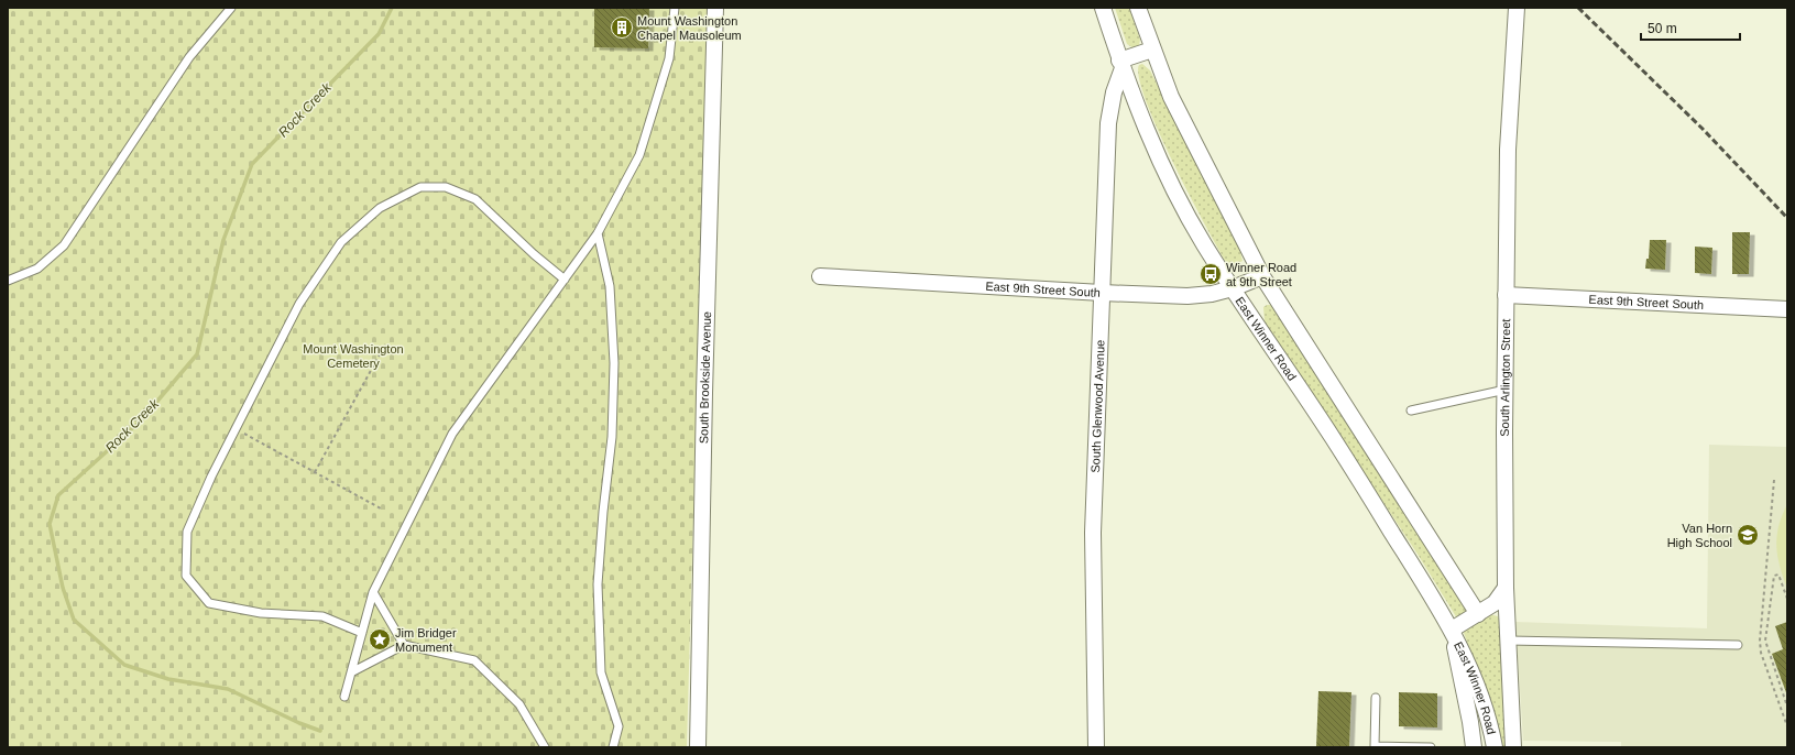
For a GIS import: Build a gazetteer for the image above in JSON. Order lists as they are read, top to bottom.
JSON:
{
  "streets": {
    "street": [
      "East 9th Street South",
      "East Winner Road",
      "South Brookside Avenue",
      "South Arlington Street",
      "South Glenwood Avenue"
    ]
  },
  "crossings": [
    ["East 9th Street South", "East Winner Road"],
    ["East 9th Street South", "South Arlington Street"],
    ["East 9th Street South", "South Glenwood Avenue"],
    ["East Winner Road", "South Glenwood Avenue"]
  ],
  "water": ["Rock Creek"],
  "parks": ["Mount Washington Cemetery"],
  "places": {
    "building": ["Mount Washington Chapel Mausoleum"],
    "bus stop": ["Winner Road at 9th Street"],
    "school or university": ["Van Horn High School"],
    "place": ["Jim Bridger Monument"]
  },
  "scale_bar": "50 m"
}
